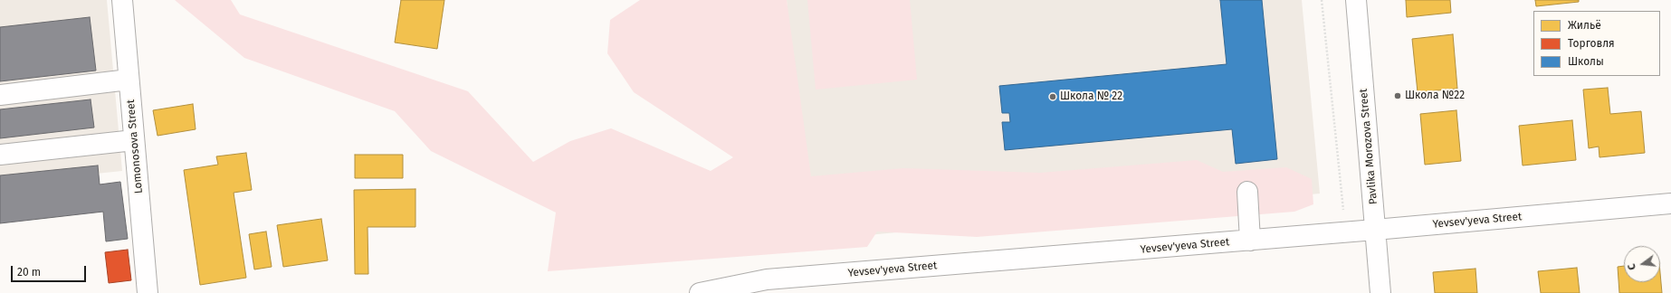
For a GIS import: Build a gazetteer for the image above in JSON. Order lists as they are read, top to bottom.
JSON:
{
  "streets": {
    "street": ["Lomonosova Street", "Pavlika Morozova Street", "Yevsev'yeva Street"]
  },
  "crossings": [
    ["Pavlika Morozova Street", "Yevsev'yeva Street"]
  ],
  "places": ["Школа №22", "Школа № 22"],
  "legend": ["Жильё", "Торговля", "Школы"],
  "scale_bar": "20 m",
  "north": "left"
}
